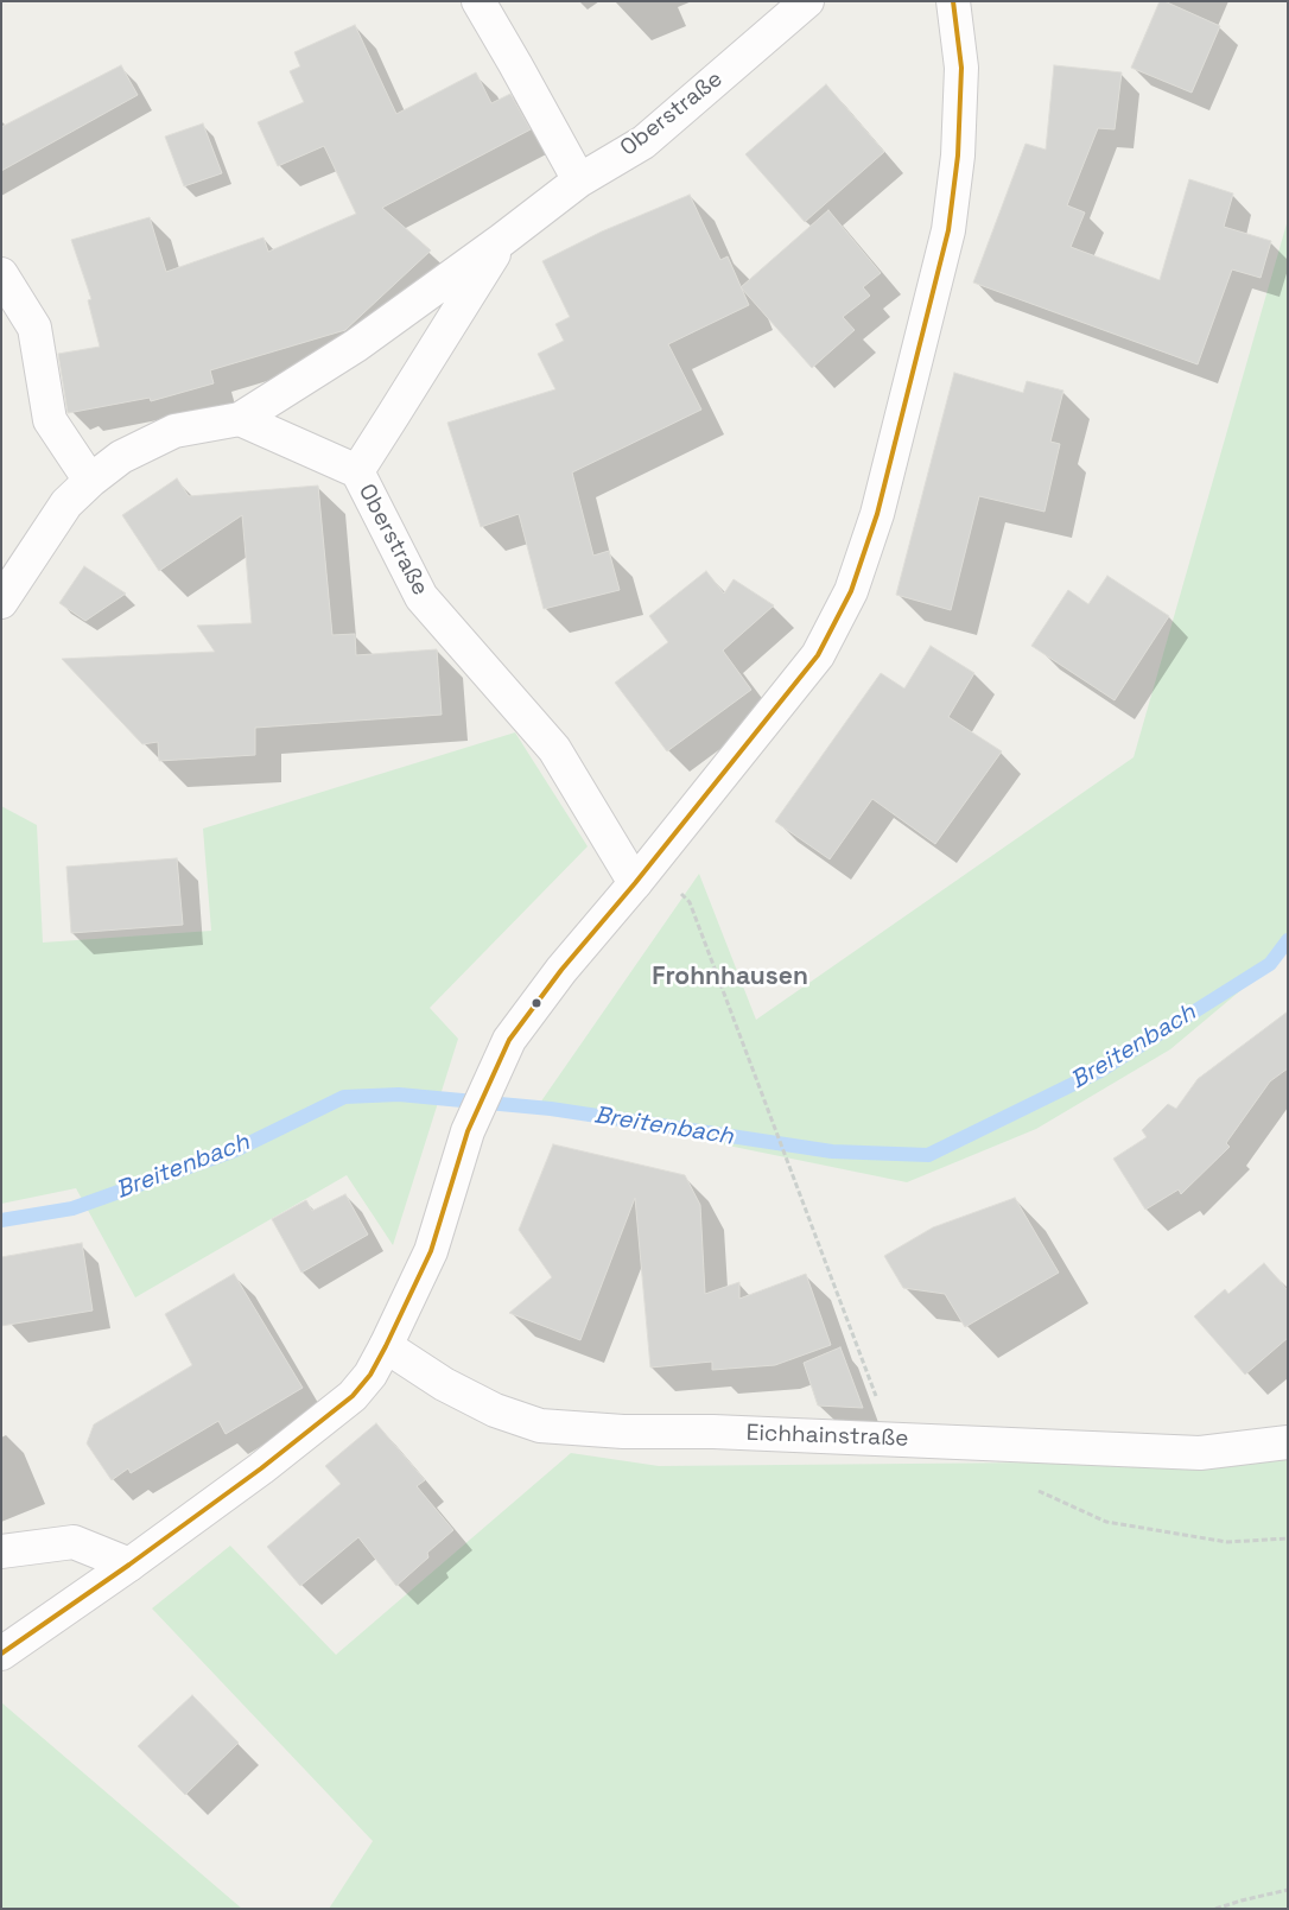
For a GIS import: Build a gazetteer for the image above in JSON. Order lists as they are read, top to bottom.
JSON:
{
  "streets": {
    "street": ["Oberstraße", "Eichhainstraße"]
  },
  "districts": ["Frohnhausen"],
  "water": ["Breitenbach"]
}
